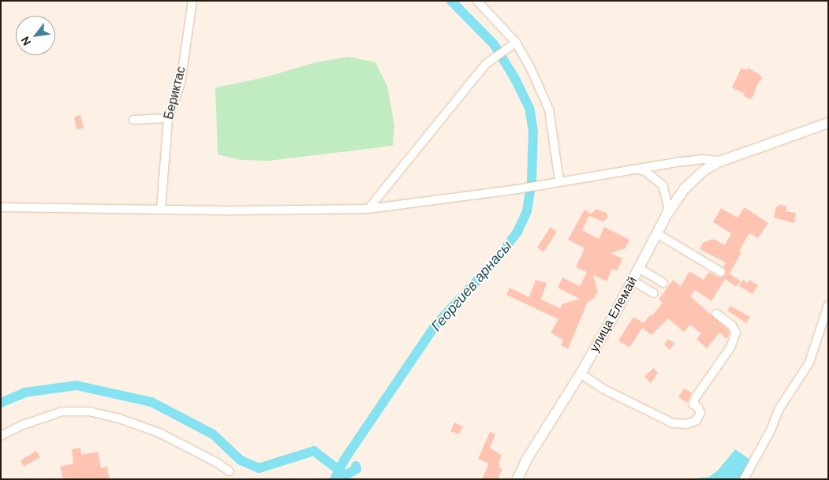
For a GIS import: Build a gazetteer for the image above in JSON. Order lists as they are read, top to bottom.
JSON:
{
  "streets": {
    "street": ["Бериктас", "улица Елемай"]
  },
  "water": ["Георгиев арнасы"],
  "north": "bottom left"
}
